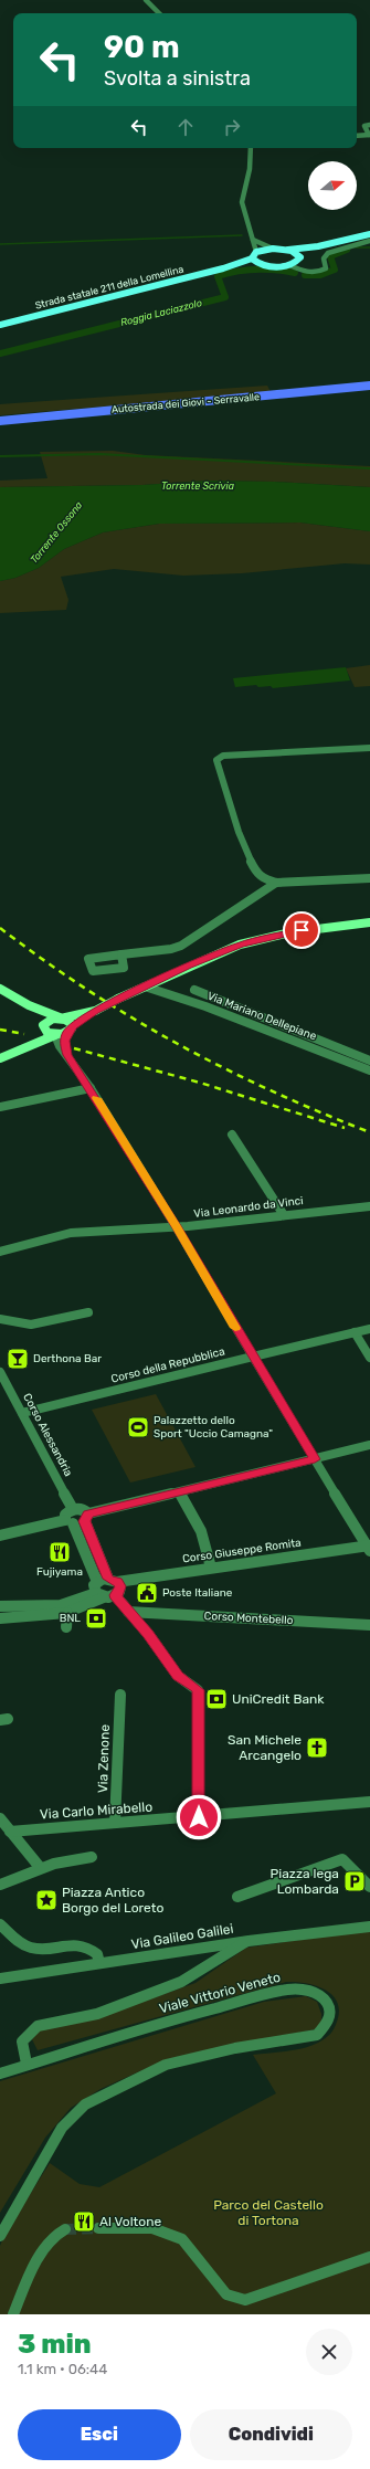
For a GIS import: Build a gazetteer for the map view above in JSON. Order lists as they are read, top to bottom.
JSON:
{
  "streets": {
    "highway": ["Autostrada dei Giovi - Serravalle"],
    "main road": ["Strada statale 211 della Lomellina"],
    "street": [
      "Via Mariano Dellepiane",
      "Via Leonardo da Vinci",
      "Corso della Repubblica",
      "Corso Alessandria",
      "Corso Giuseppe Romita",
      "Corso Montebello",
      "Via Zenone",
      "Via Carlo Mirabello",
      "Via Galileo Galilei",
      "Viale Vittorio Veneto"
    ]
  },
  "crossings": [
    ["Corso della Repubblica", "Corso Alessandria"],
    ["Via Zenone", "Via Carlo Mirabello"]
  ],
  "water": ["Roggia Laciazzolo", "Torrente Scrivia", "Torrente Ossona"],
  "parks": ["Parco del Castello di Tortona"],
  "places": {
    "bar": ["Derthona Bar"],
    "sports": ["Palazzetto dello Sport \"Uccio Camagna\""],
    "restaurant": ["Fujiyama", "Al Voltone"],
    "public building": ["Poste Italiane"],
    "bank": ["BNL", "UniCredit Bank"],
    "church": ["San Michele Arcangelo"],
    "parking": ["Piazza lega Lombarda"],
    "place": ["Piazza Antico Borgo del Loreto"]
  },
  "north": "right",
  "page": {
    "turn": ["90 m", "Svolta a sinistra"],
    "heading": ["3 min", "1.1 km · 06:44"],
    "buttons": ["Esci", "Condividi"]
  }
}
